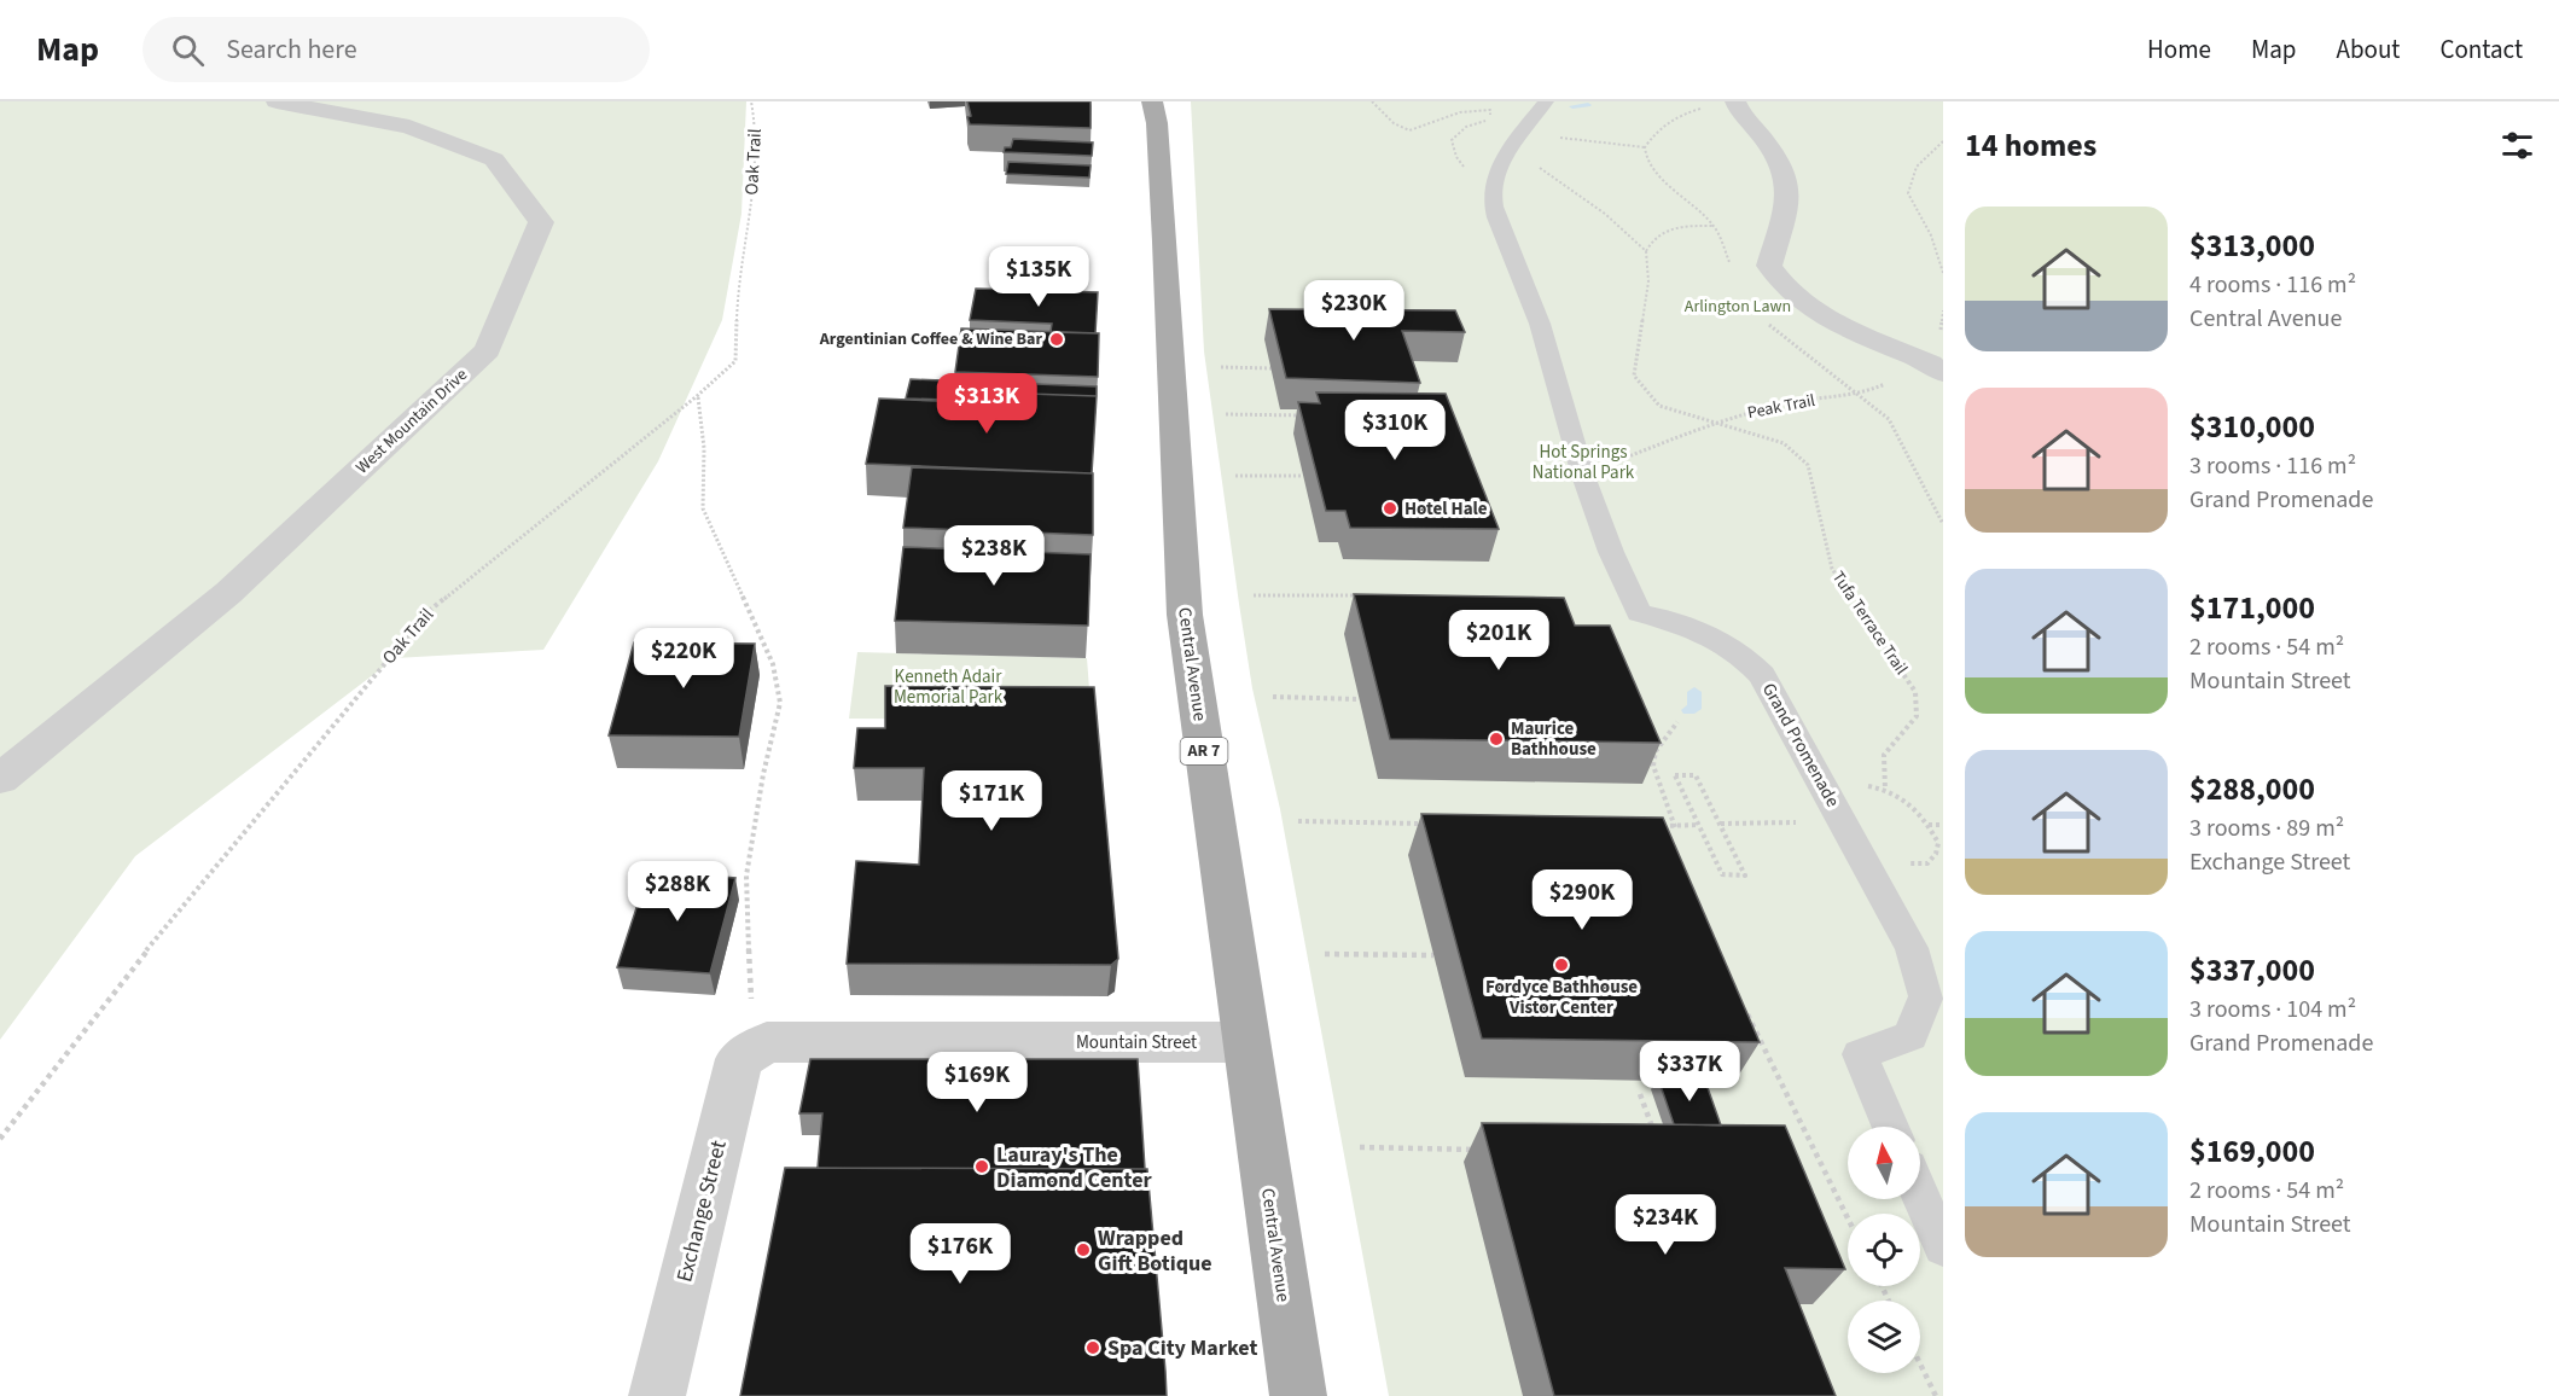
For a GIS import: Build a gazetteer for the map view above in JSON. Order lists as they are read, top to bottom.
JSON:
{
  "streets": {
    "main road": ["Central Avenue", "AR 7"],
    "street": [
      "West Mountain Drive",
      "Grand Promenade",
      "Mountain Street",
      "Exchange Street"
    ],
    "path": ["Oak Trail", "Peak Trail", "Tufa Terrace Trail"]
  },
  "crossings": [
    ["Peak Trail", "Tufa Terrace Trail"],
    ["Peak Trail", "Grand Promenade"],
    ["Central Avenue", "Mountain Street"],
    ["Mountain Street", "Exchange Street"]
  ],
  "parks": ["Arlington Lawn", "Hot Springs National Park", "Kenneth Adair Memorial Park"],
  "places": [
    "Argentinian Coffee & Wine Bar",
    "Hotel Hale",
    "Maurice Bathhouse",
    "Fordyce Bathhouse Vistor Center",
    "Lauray's The Diamond Center",
    "Wrapped Gift Botique",
    "Spa City Market"
  ],
  "north": "top",
  "page": {
    "header": "Map",
    "search": "Search here",
    "nav": [
      "Home",
      "Map",
      "About",
      "Contact"
    ],
    "heading": "14 homes",
    "list": [
      {
        "name": "$313,000",
        "note": "4 rooms · 116 m² · Central Avenue"
      },
      {
        "name": "$310,000",
        "note": "3 rooms · 116 m² · Grand Promenade"
      },
      {
        "name": "$171,000",
        "note": "2 rooms · 54 m² · Mountain Street"
      },
      {
        "name": "$288,000",
        "note": "3 rooms · 89 m² · Exchange Street"
      },
      {
        "name": "$337,000",
        "note": "3 rooms · 104 m² · Grand Promenade"
      },
      {
        "name": "$169,000",
        "note": "2 rooms · 54 m² · Mountain Street"
      }
    ],
    "price": [
      "$135K",
      "$230K",
      "$313K",
      "$310K",
      "$238K",
      "$201K",
      "$220K",
      "$171K",
      "$288K",
      "$290K",
      "$337K",
      "$169K",
      "$234K",
      "$176K"
    ]
  }
}
